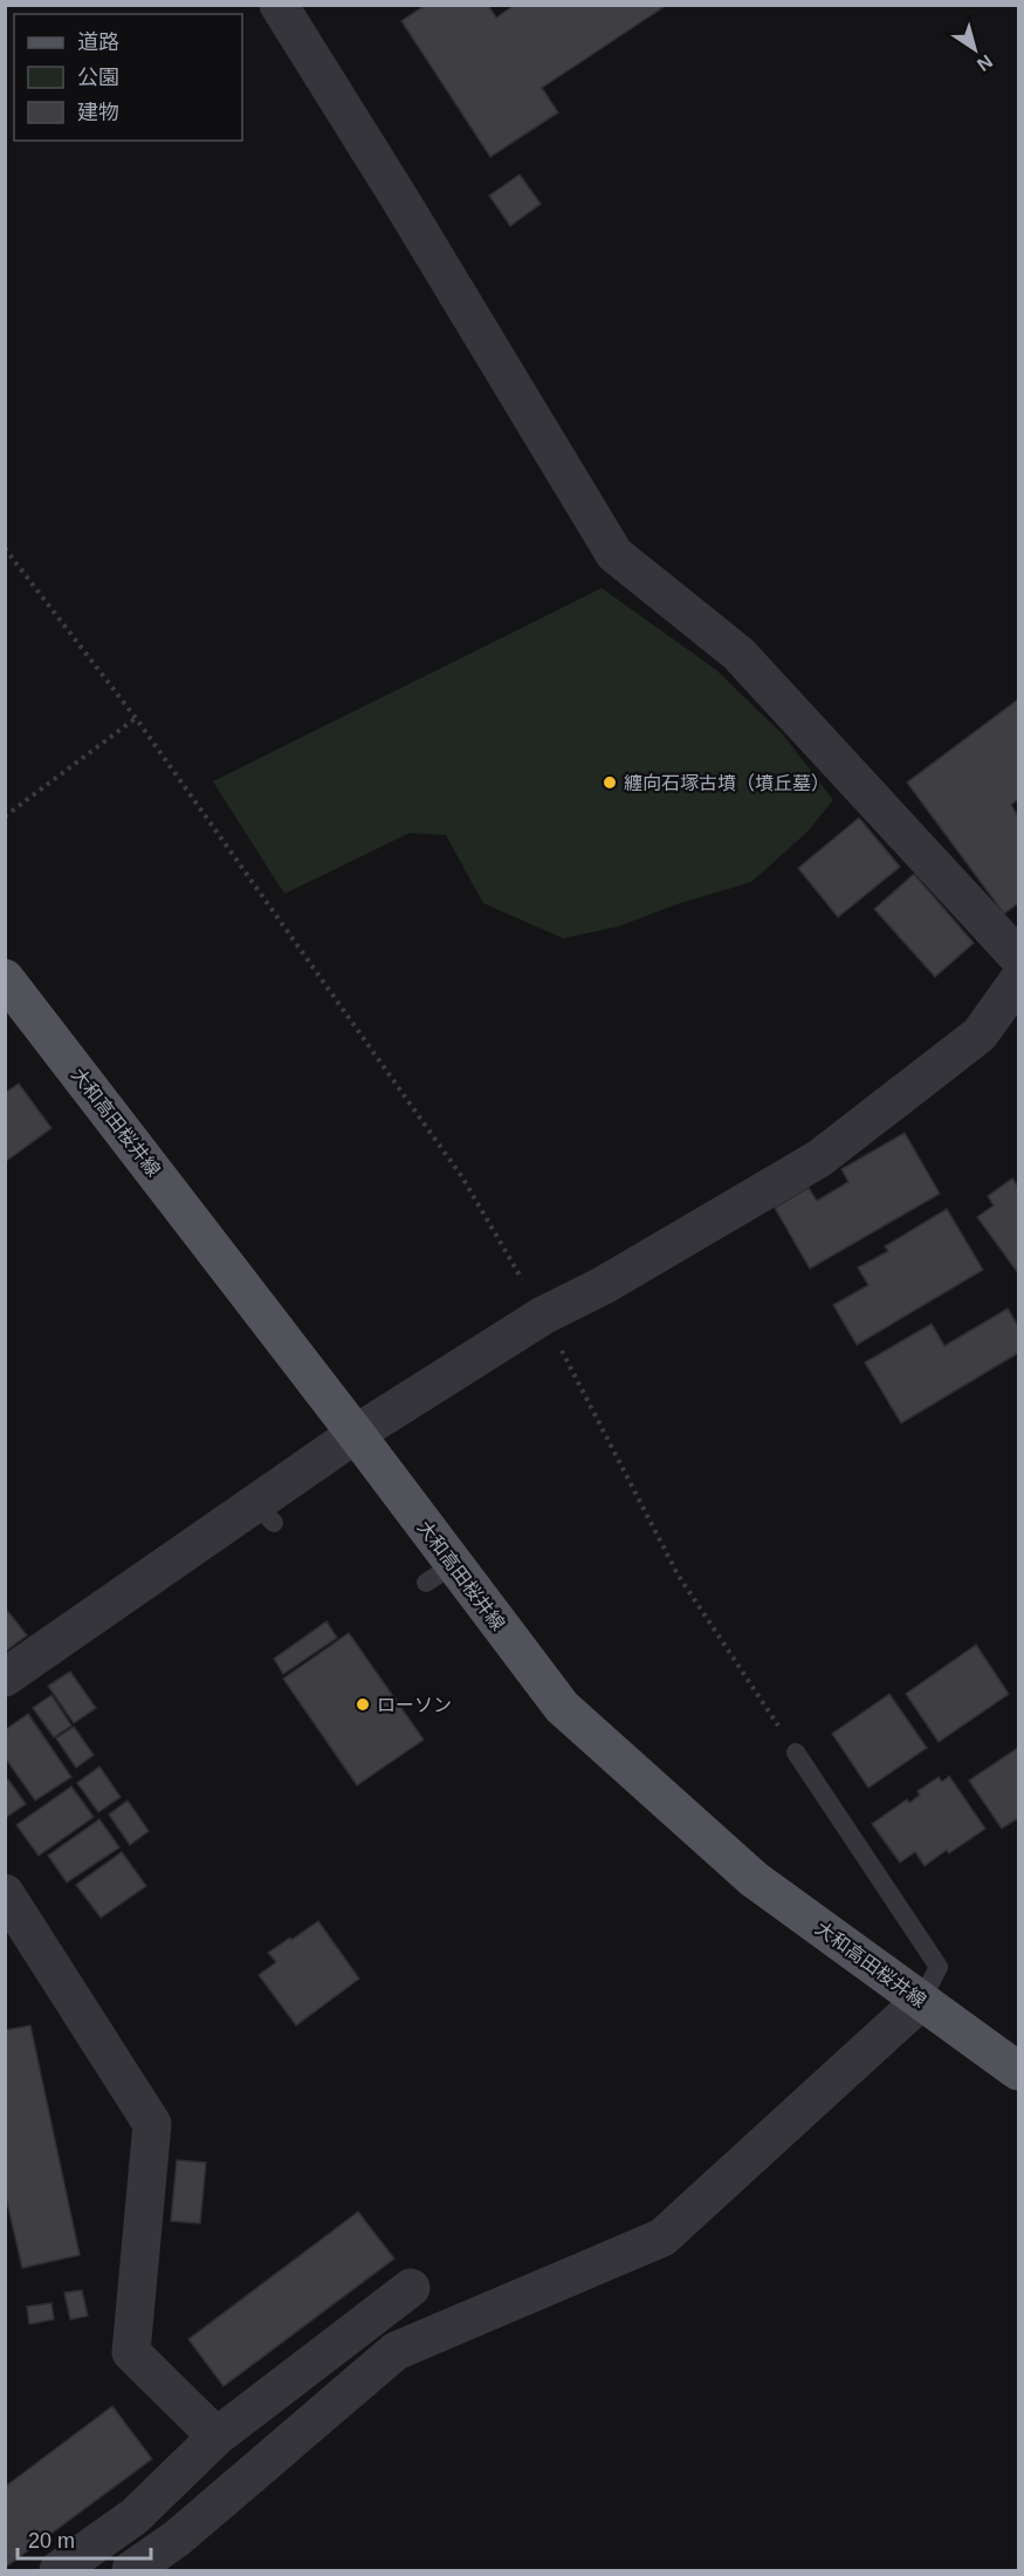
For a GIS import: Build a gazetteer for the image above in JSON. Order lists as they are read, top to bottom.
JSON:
{
  "streets": {
    "main road": ["大和高田桜井線"]
  },
  "places": ["纏向石塚古墳（墳丘墓）", "ローソン"],
  "legend": ["道路", "公園", "建物"],
  "scale_bar": "20 m",
  "north": "bottom right"
}
